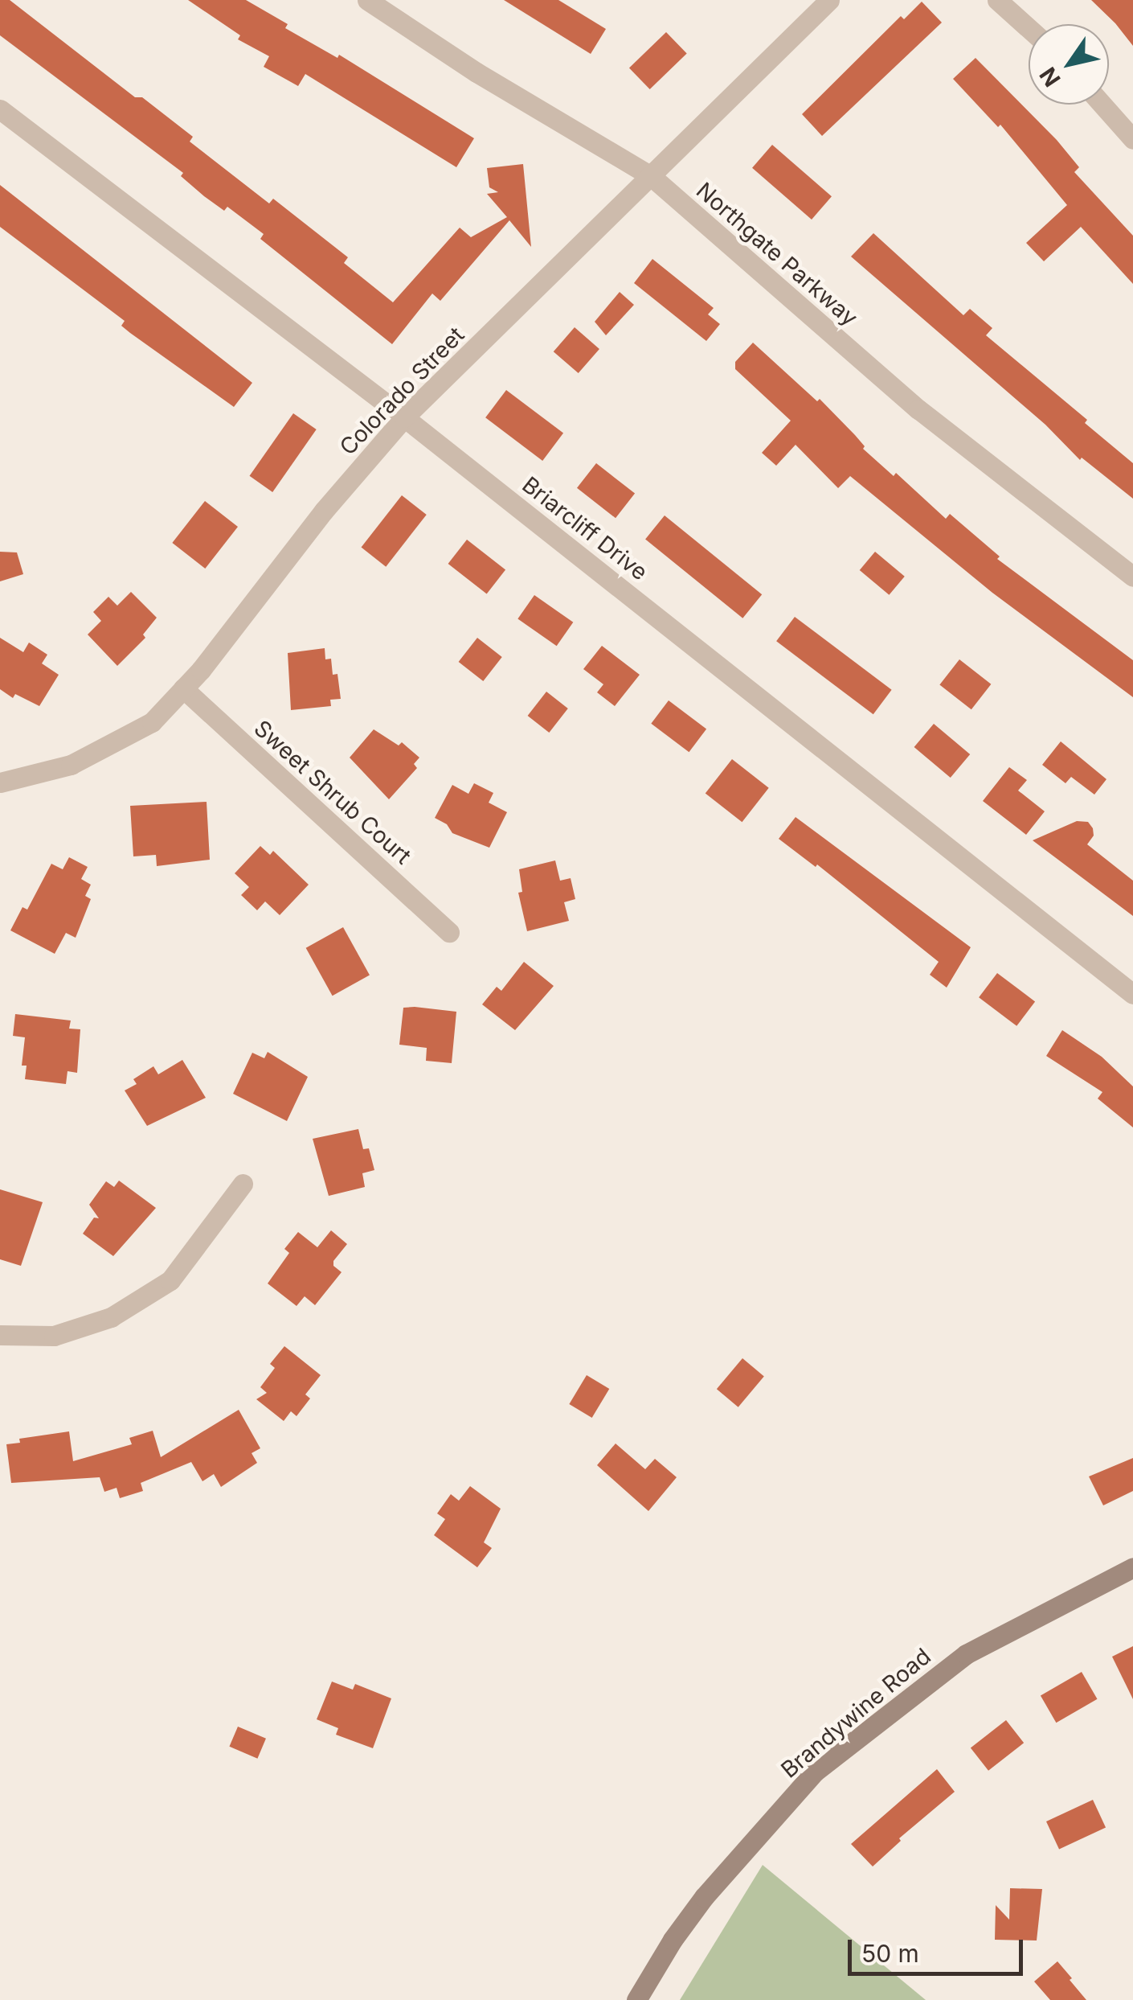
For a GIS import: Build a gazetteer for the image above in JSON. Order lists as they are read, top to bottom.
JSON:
{
  "streets": {
    "main road": ["Brandywine Road"],
    "street": [
      "Northgate Parkway",
      "Colorado Street",
      "Briarcliff Drive",
      "Sweet Shrub Court"
    ]
  },
  "crossings": [
    ["Northgate Parkway", "Colorado Street"],
    ["Colorado Street", "Briarcliff Drive"],
    ["Colorado Street", "Sweet Shrub Court"]
  ],
  "scale_bar": "50 m",
  "north": "bottom left"
}
